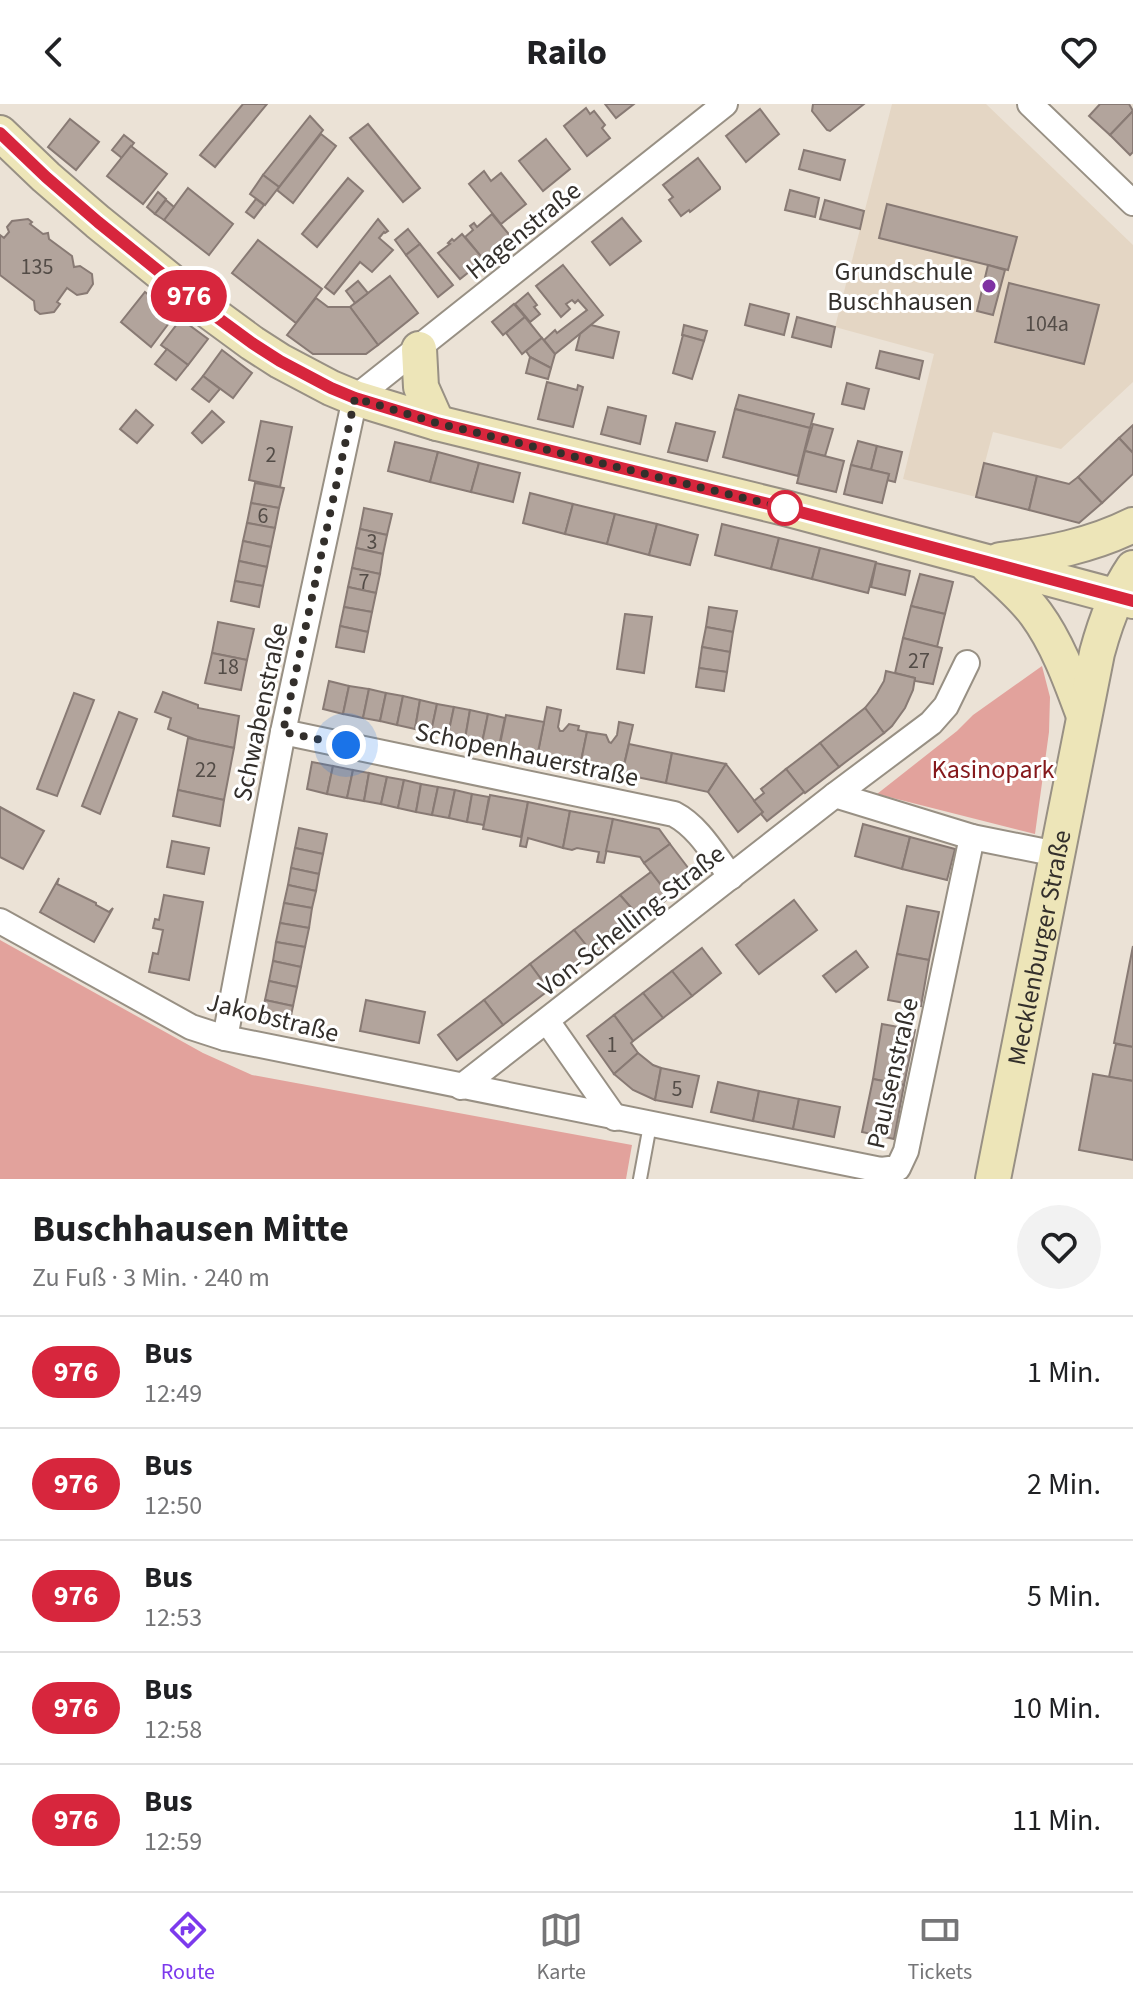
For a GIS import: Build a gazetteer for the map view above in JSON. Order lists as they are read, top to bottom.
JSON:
{
  "streets": {
    "main road": ["Mecklenburger Straße"],
    "street": [
      "Hagenstraße",
      "Schwabenstraße",
      "Schopenhauerstraße",
      "Von-Schelling-Straße",
      "Jakobstraße",
      "Paulsenstraße"
    ]
  },
  "crossings": [
    ["Hagenstraße", "Schwabenstraße"],
    ["Schwabenstraße", "Schopenhauerstraße"],
    ["Schwabenstraße", "Jakobstraße"],
    ["Schopenhauerstraße", "Von-Schelling-Straße"],
    ["Von-Schelling-Straße", "Jakobstraße"],
    ["Von-Schelling-Straße", "Paulsenstraße"],
    ["Jakobstraße", "Paulsenstraße"]
  ],
  "parks": ["Kasinopark"],
  "places": ["Grundschule Buschhausen"],
  "lines": ["bus line 976"],
  "house_numbers": [
    "135",
    "104a",
    "2",
    "6",
    "3",
    "7",
    "27",
    "18",
    "22",
    "1",
    "5"
  ],
  "page": {
    "header": "Railo",
    "on_map": "976",
    "heading": ["Buschhausen Mitte", "Zu Fuß · 3 Min. · 240 m"],
    "list": [
      {
        "mark": "976",
        "name": "Bus",
        "note": "12:49",
        "value": "1 Min."
      },
      {
        "mark": "976",
        "name": "Bus",
        "note": "12:50",
        "value": "2 Min."
      },
      {
        "mark": "976",
        "name": "Bus",
        "note": "12:53",
        "value": "5 Min."
      },
      {
        "mark": "976",
        "name": "Bus",
        "note": "12:58",
        "value": "10 Min."
      },
      {
        "mark": "976",
        "name": "Bus",
        "note": "12:59",
        "value": "11 Min."
      }
    ],
    "tabs": ["Route", "Karte", "Tickets"]
  }
}
